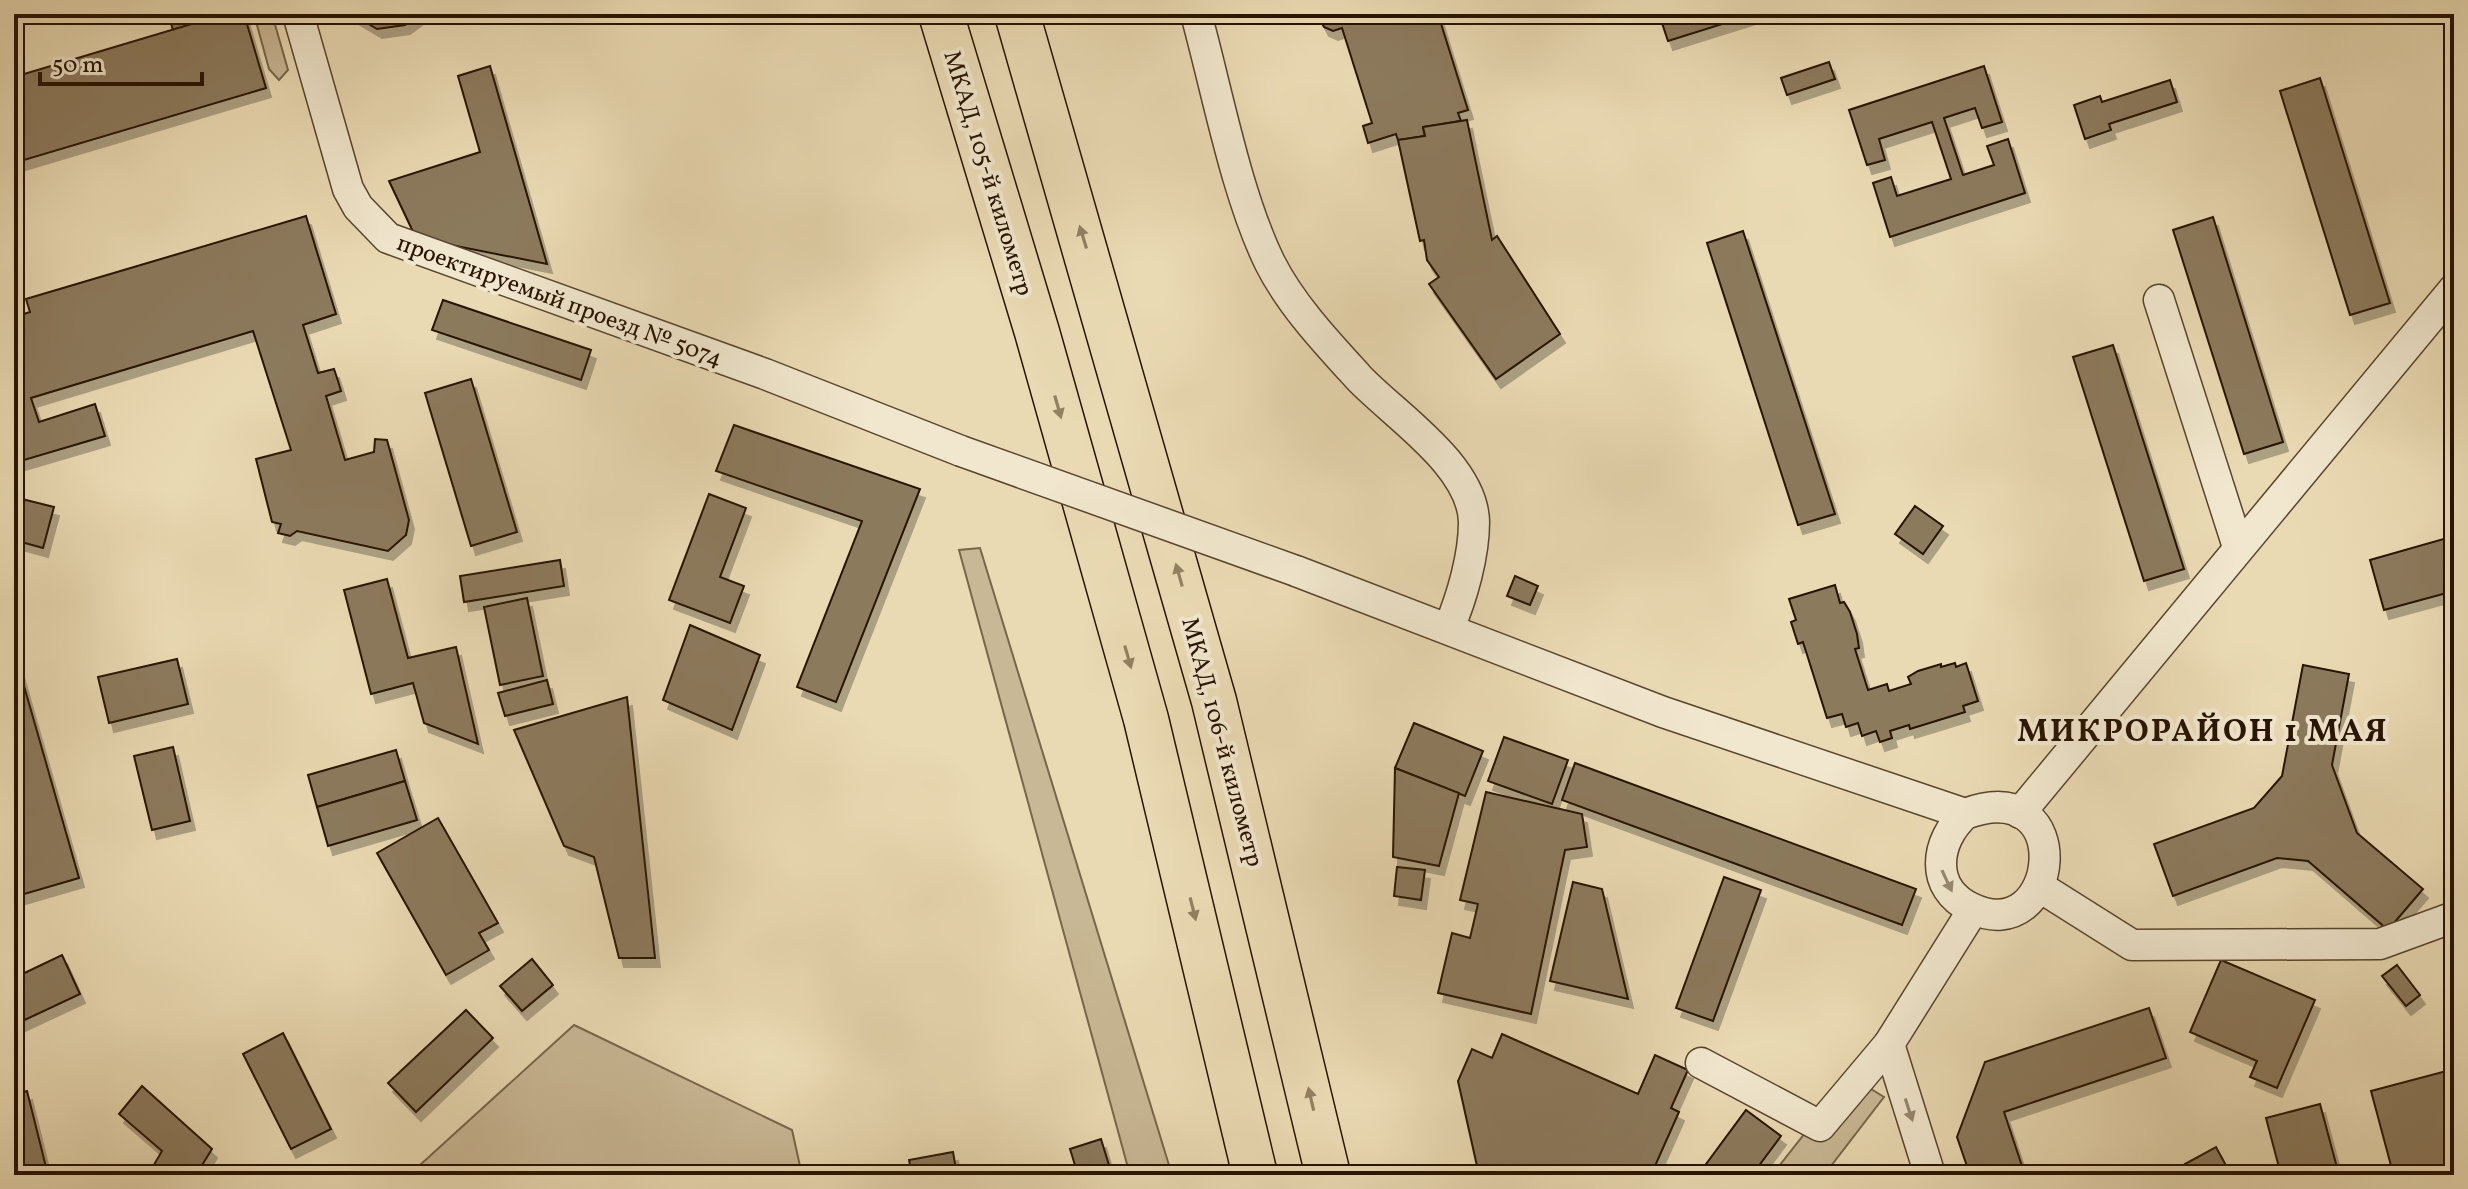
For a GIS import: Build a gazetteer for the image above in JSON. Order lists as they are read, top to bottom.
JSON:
{
  "streets": {
    "highway": ["МКАД, 105-й километр", "МКАД, 106-й километр"],
    "street": ["проектируемый проезд № 5074"]
  },
  "one_way": ["МКАД, 105-й километр", "МКАД, 106-й километр"],
  "districts": ["МИКРОРАЙОН 1 МАЯ"],
  "scale_bar": "50 m"
}
